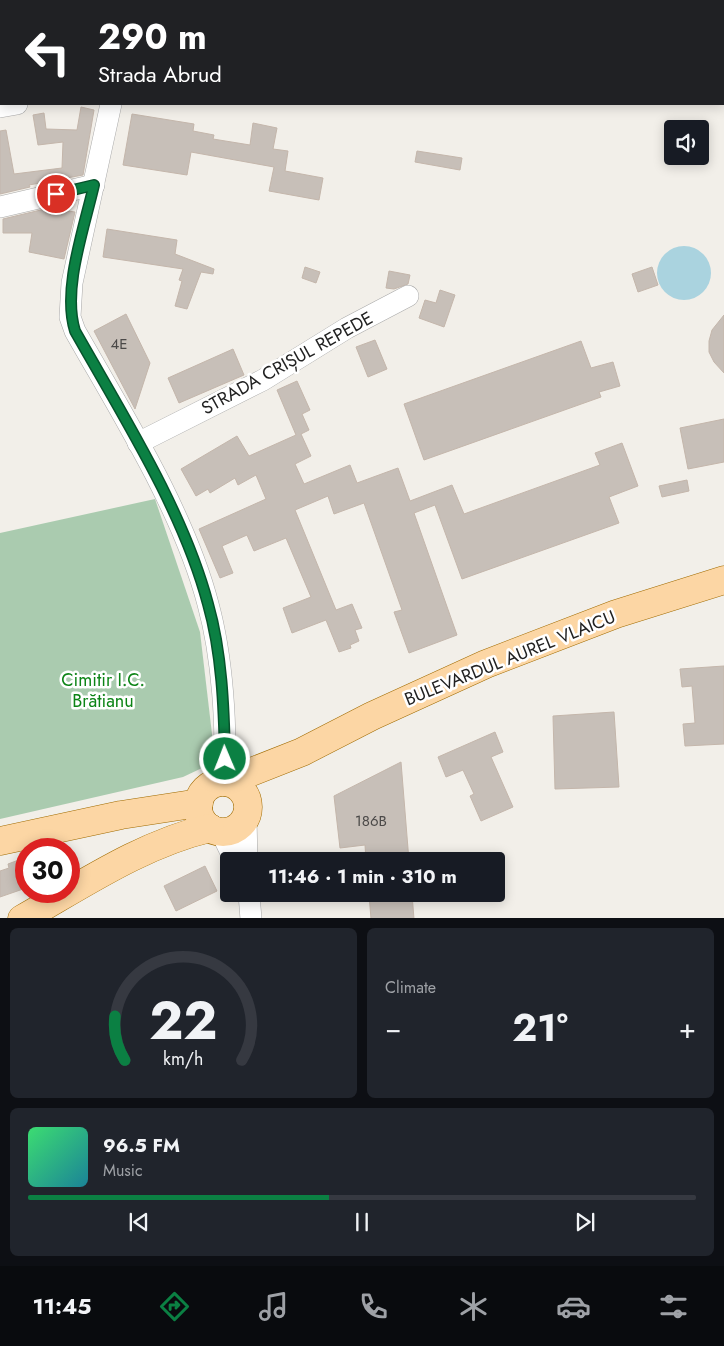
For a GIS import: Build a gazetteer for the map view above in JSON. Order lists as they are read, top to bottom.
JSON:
{
  "streets": {
    "main road": ["BULEVARDUL AUREL VLAICU"],
    "street": ["STRADA CRIȘUL REPEDE"]
  },
  "parks": ["Cimitir I.C. Brătianu"],
  "house_numbers": ["4E", "186B"],
  "page": {
    "turn": ["290 m", "Strada Abrud"],
    "limit": "30",
    "trip": "11:46 · 1 min · 310 m",
    "tile": "Climate",
    "heat": ["−", "21°", "+"],
    "song": ["96.5 FM", "Music"],
    "tabs": "11:45",
    "gauge": ["22", "km/h"]
  }
}
